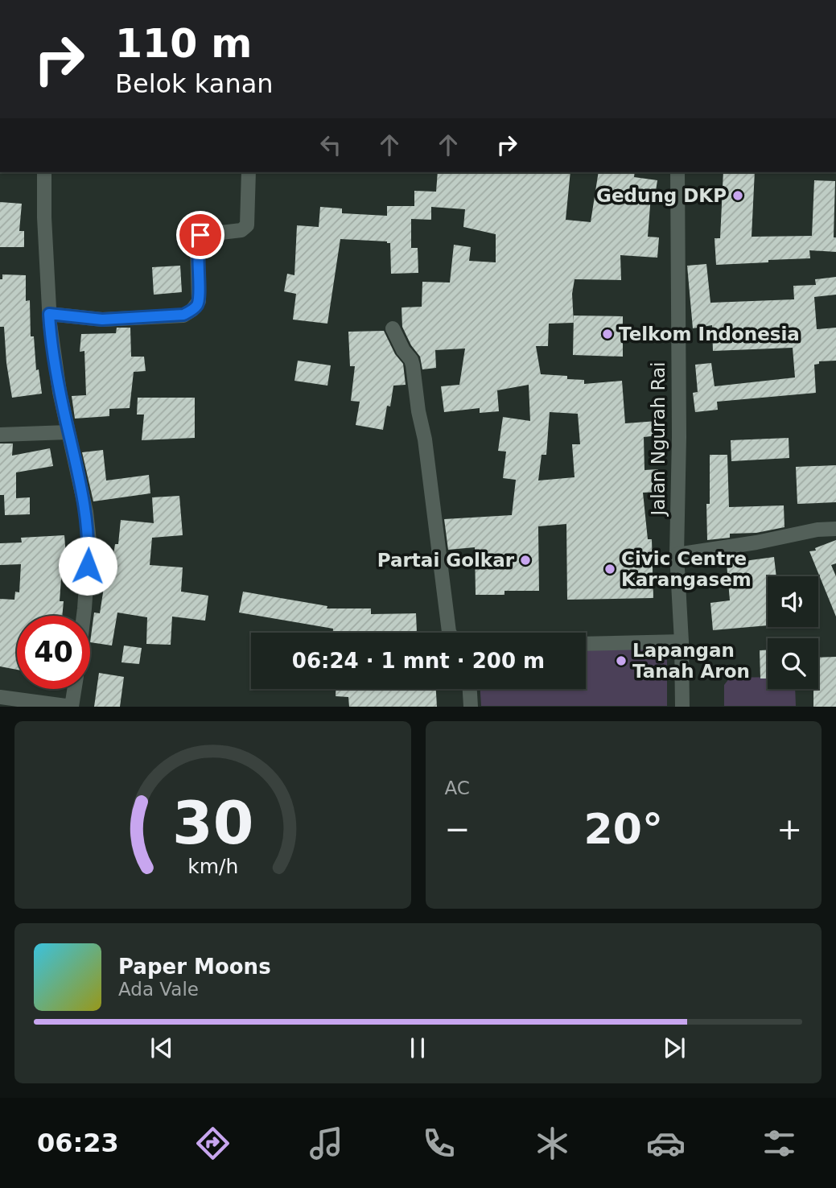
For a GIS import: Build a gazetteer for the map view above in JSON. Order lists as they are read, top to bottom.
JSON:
{
  "streets": {
    "street": ["Jalan Ngurah Rai"]
  },
  "places": [
    "Gedung DKP",
    "Telkom Indonesia",
    "Partai Golkar",
    "Civic Centre Karangasem",
    "Lapangan Tanah Aron"
  ],
  "page": {
    "turn": ["110 m", "Belok kanan"],
    "limit": "40",
    "trip": "06:24 · 1 mnt · 200 m",
    "tile": "AC",
    "heat": ["−", "20°", "+"],
    "song": ["Paper Moons", "Ada Vale"],
    "tabs": "06:23",
    "gauge": ["30", "km/h"]
  }
}
